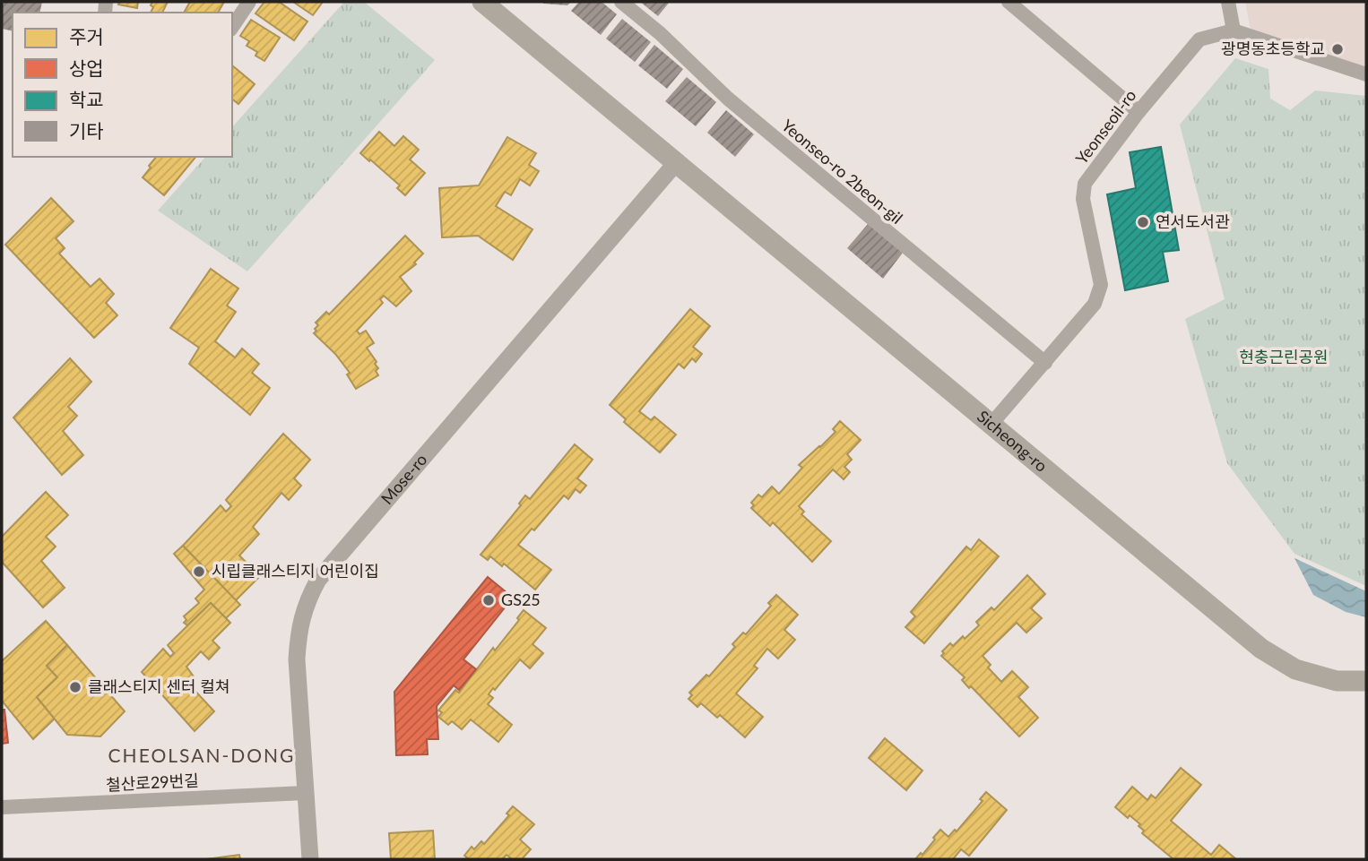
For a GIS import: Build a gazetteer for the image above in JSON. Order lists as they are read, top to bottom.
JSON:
{
  "streets": {
    "main road": ["Sicheong-ro"],
    "street": [
      "Yeonseoil-ro",
      "Yeonseo-ro 2beon-gil",
      "Mose-ro",
      "철산로29번길"
    ]
  },
  "crossings": [
    ["Yeonseoil-ro", "Yeonseo-ro 2beon-gil"],
    ["Yeonseoil-ro", "Sicheong-ro"],
    ["Sicheong-ro", "Mose-ro"],
    ["Mose-ro", "철산로29번길"]
  ],
  "districts": ["CHEOLSAN-DONG"],
  "parks": ["현충근린공원"],
  "places": [
    "광명동초등학교",
    "연서도서관",
    "시립클래스티지 어린이집",
    "GS25",
    "클래스티지 센터 컬쳐"
  ],
  "legend": [
    "주거",
    "상업",
    "학교",
    "기타"
  ]
}
